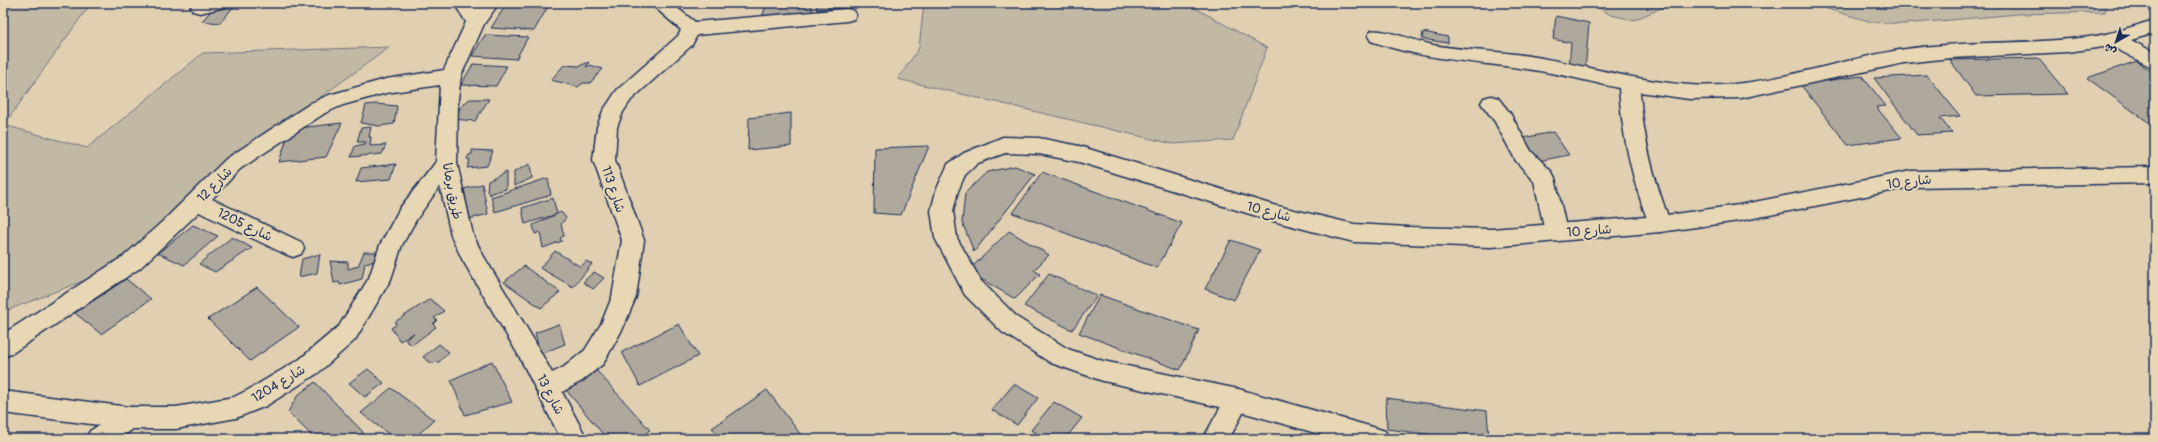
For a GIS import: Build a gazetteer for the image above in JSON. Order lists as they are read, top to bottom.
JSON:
{
  "streets": {
    "street": [
      "شارع 10",
      "شارع 12",
      "شارع 113",
      "طريق برمانا",
      "شارع 1205",
      "شارع 1204",
      "شارع 13"
    ]
  },
  "crossings": [
    ["شارع 12", "طريق برمانا"],
    ["شارع 12", "شارع 1205"],
    ["شارع 113", "شارع 13"],
    ["طريق برمانا", "شارع 1204"],
    ["طريق برمانا", "شارع 13"]
  ],
  "north": "bottom left"
}
